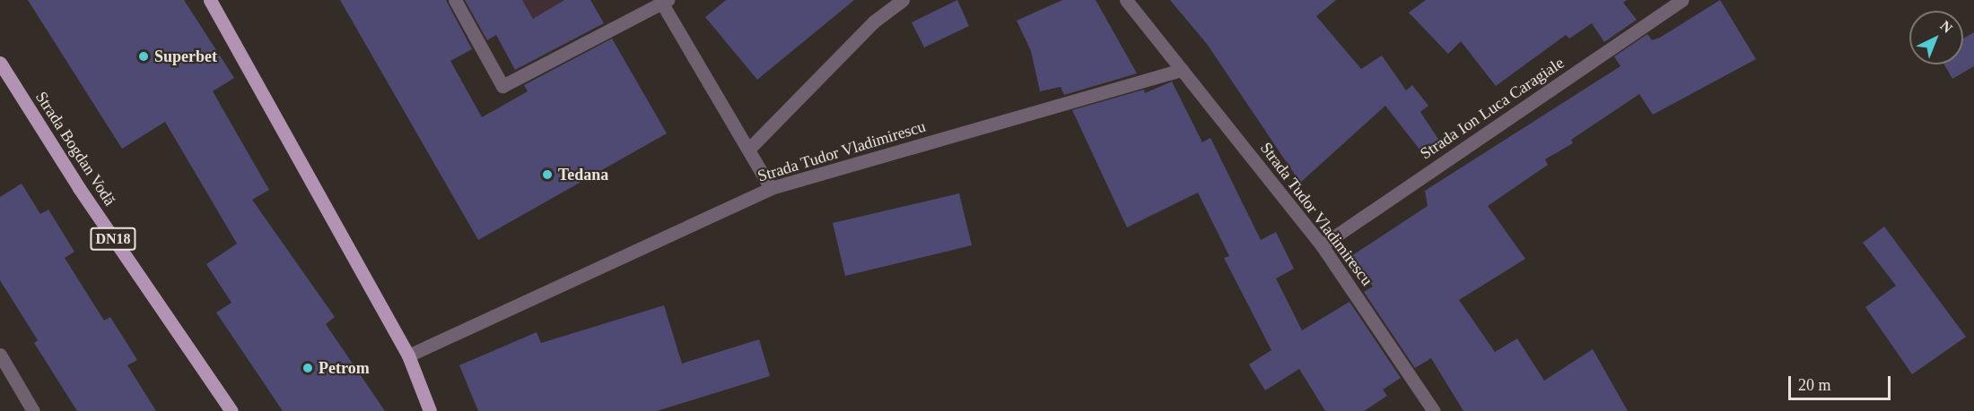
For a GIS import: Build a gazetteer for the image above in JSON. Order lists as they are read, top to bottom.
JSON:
{
  "streets": {
    "main road": ["Strada Bogdan Vodă", "DN18"],
    "street": ["Strada Ion Luca Caragiale", "Strada Tudor Vladimirescu"]
  },
  "crossings": [
    ["Strada Ion Luca Caragiale", "Strada Tudor Vladimirescu"]
  ],
  "places": ["Superbet", "Tedana", "Petrom"],
  "scale_bar": "20 m",
  "north": "top right"
}
